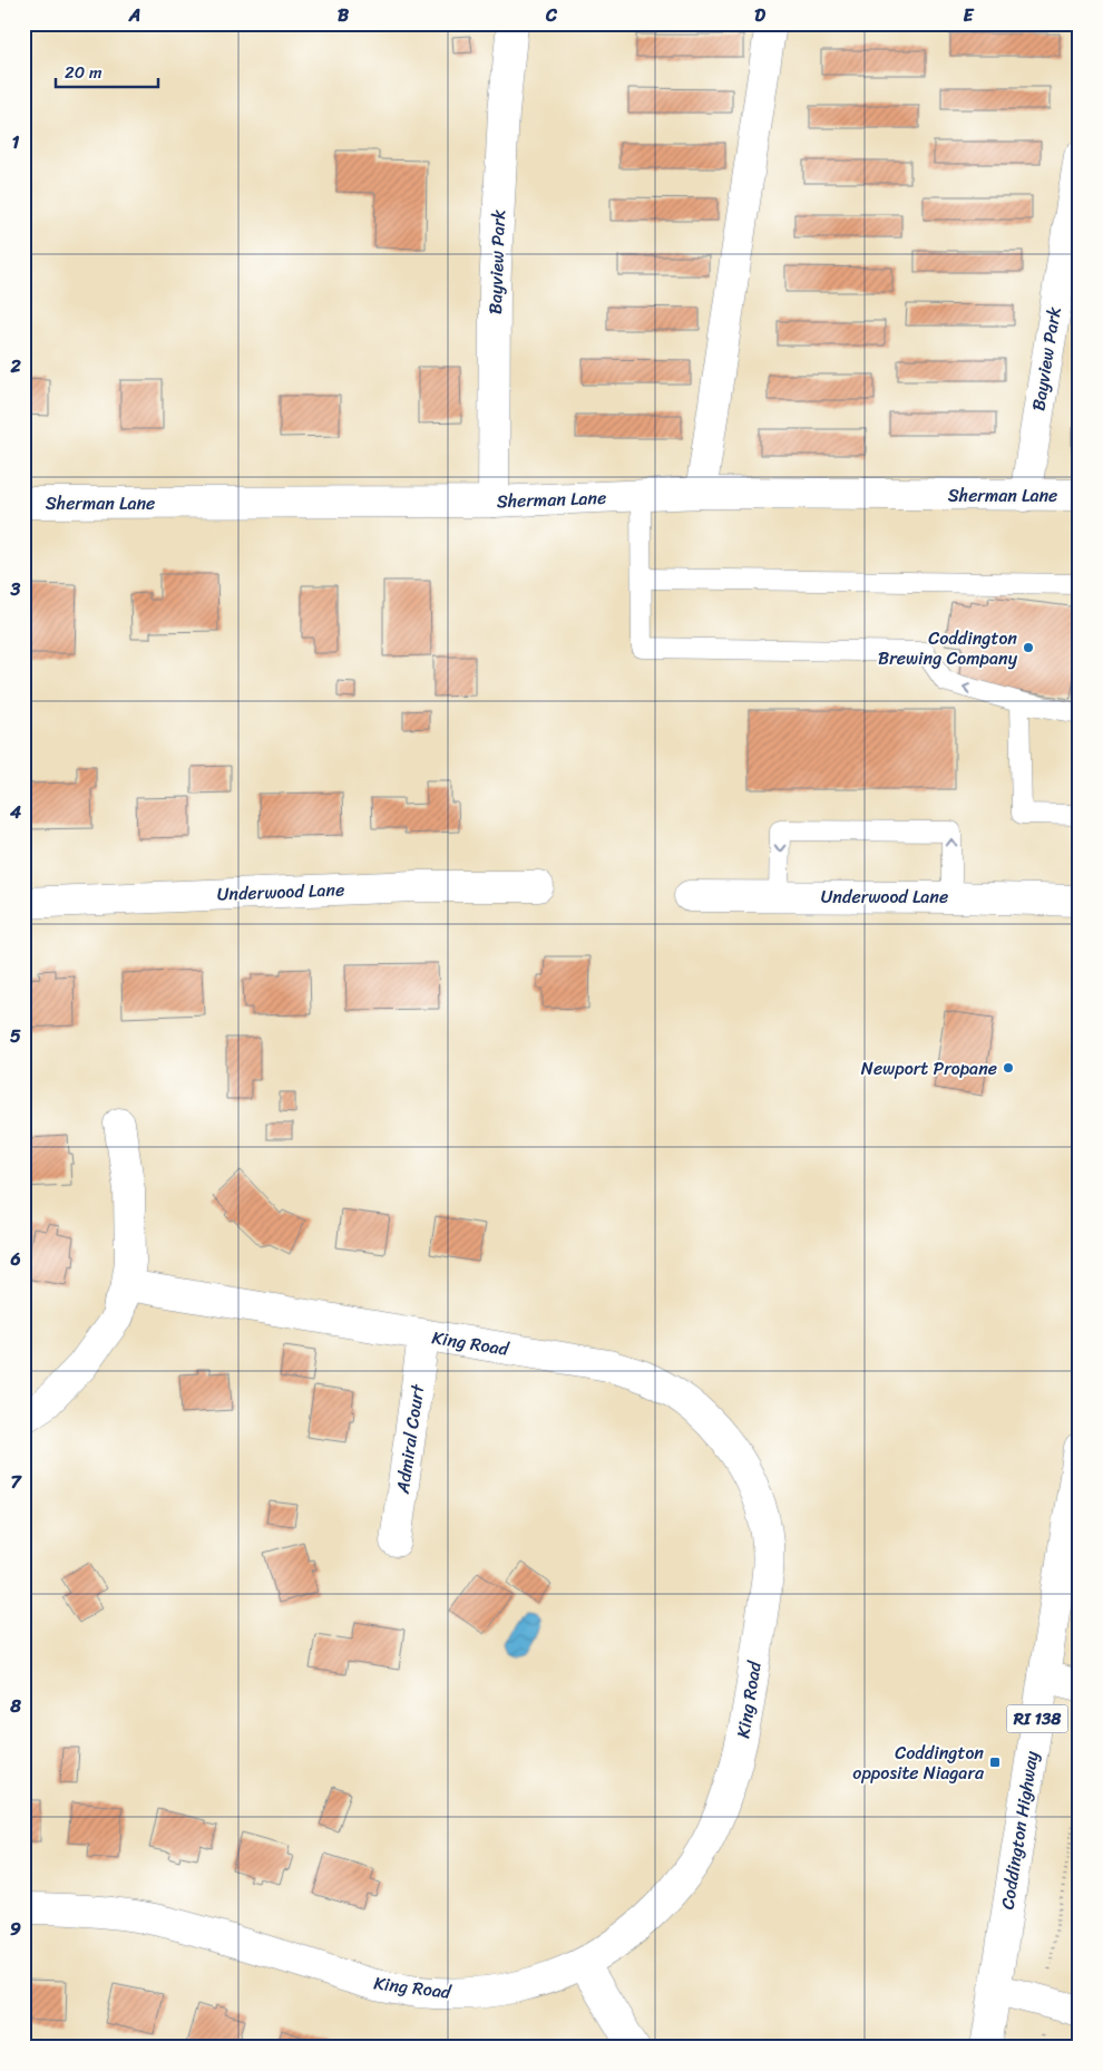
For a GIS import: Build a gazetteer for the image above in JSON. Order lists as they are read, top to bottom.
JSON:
{
  "streets": {
    "main road": [
      "Bayview Park",
      "Sherman Lane",
      "Underwood Lane",
      "King Road",
      "Admiral Court",
      "RI 138",
      "Coddington Highway"
    ]
  },
  "crossings": [
    ["Bayview Park", "Sherman Lane"],
    ["King Road", "Admiral Court"]
  ],
  "places": {
    "other": ["Coddington Brewing Company", "Newport Propane"],
    "transit": ["Coddington opposite Niagara"]
  },
  "scale_bar": "20 m",
  "grid": {
    "columns": [
      "A",
      "B",
      "C",
      "D",
      "E"
    ],
    "rows": [
      "1",
      "2",
      "3",
      "4",
      "5",
      "6",
      "7",
      "8",
      "9"
    ]
  }
}
